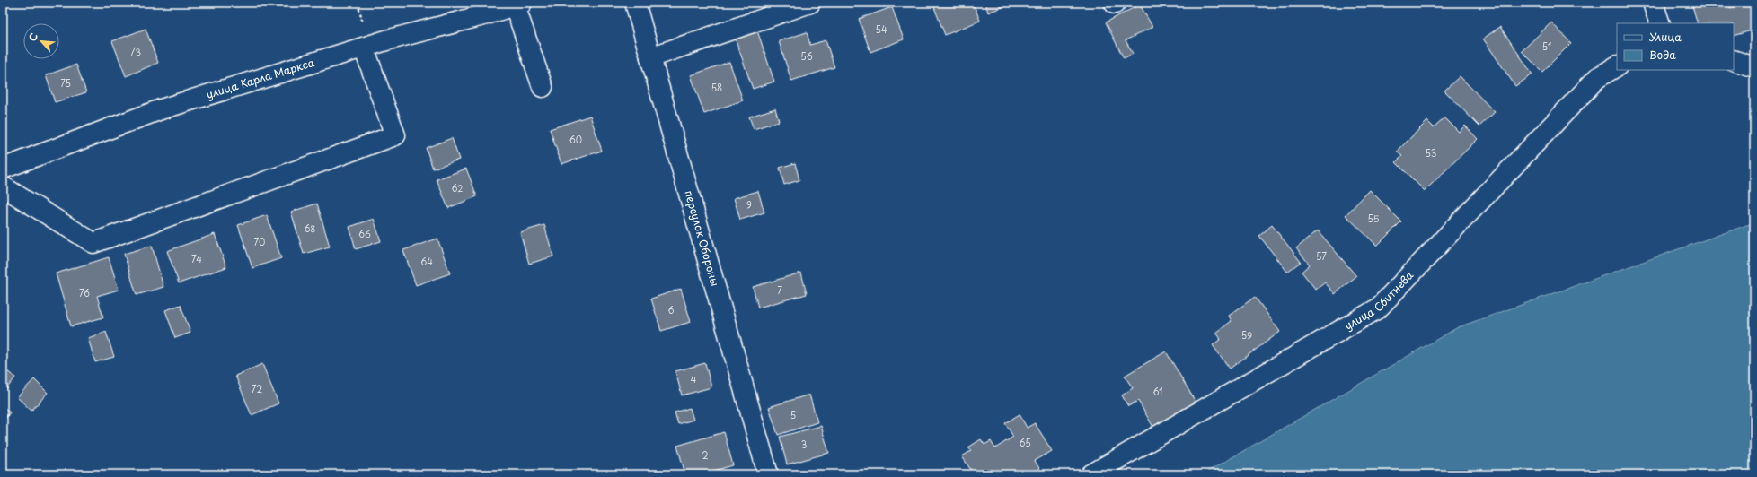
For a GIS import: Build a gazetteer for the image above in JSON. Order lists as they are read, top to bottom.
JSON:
{
  "streets": {
    "street": ["улица Карла Маркса", "переулок Обороны", "улица Сбитнева"]
  },
  "house_numbers": [
    "54",
    "51",
    "73",
    "56",
    "75",
    "58",
    "60",
    "53",
    "62",
    "9",
    "55",
    "68",
    "66",
    "70",
    "57",
    "74",
    "64",
    "7",
    "76",
    "6",
    "59",
    "4",
    "72",
    "61",
    "5",
    "65",
    "3",
    "2"
  ],
  "legend": ["Улица", "Вода"],
  "north": "top left"
}
